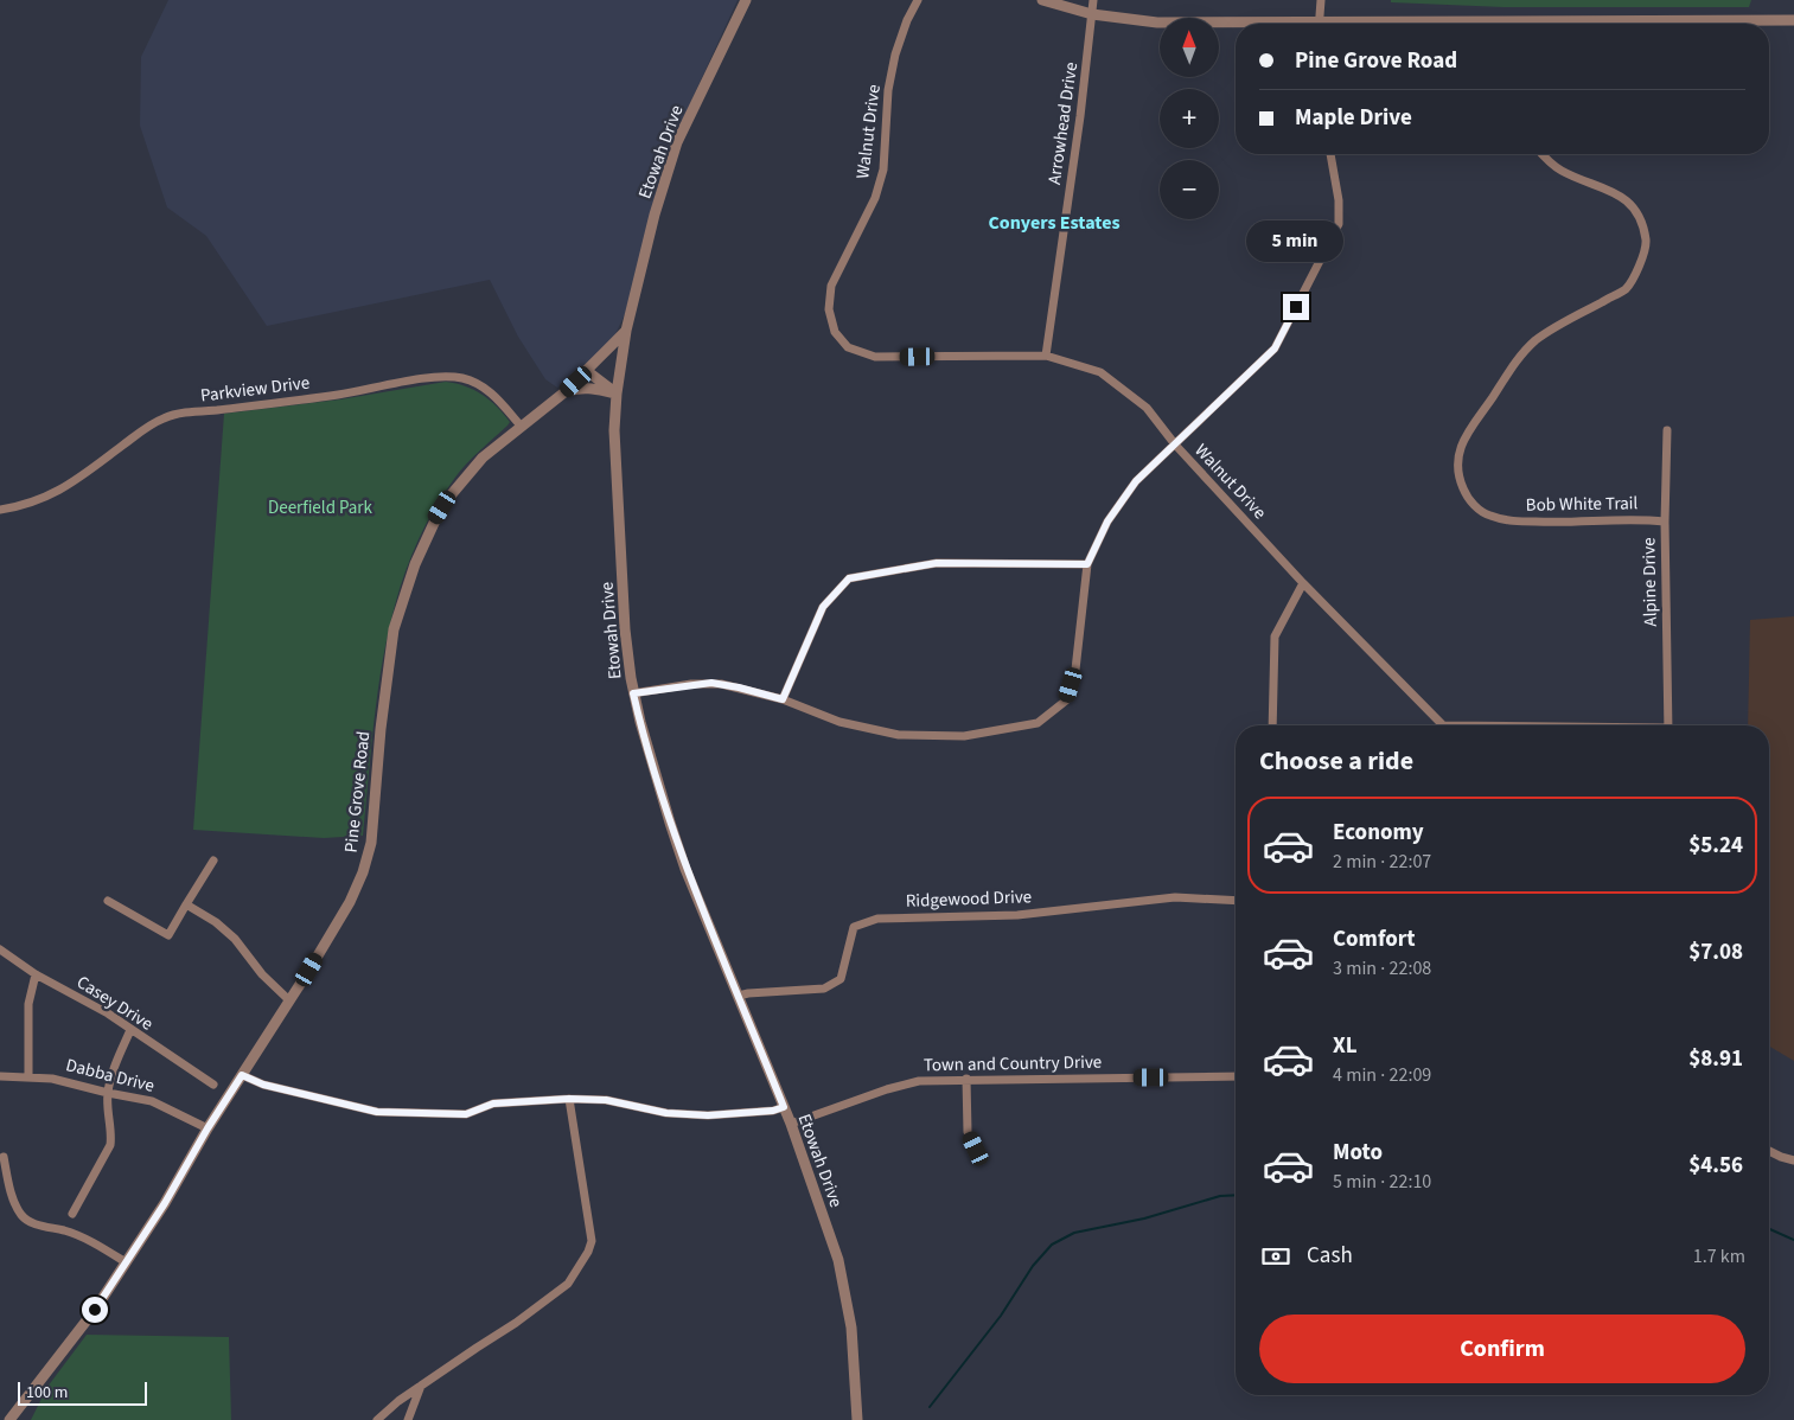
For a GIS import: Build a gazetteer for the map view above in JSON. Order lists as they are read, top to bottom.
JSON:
{
  "streets": {
    "street": [
      "Arrowhead Drive",
      "Walnut Drive",
      "Etowah Drive",
      "Parkview Drive",
      "Bob White Trail",
      "Alpine Drive",
      "Pine Grove Road",
      "Ridgewood Drive",
      "Casey Drive",
      "Town and Country Drive",
      "Dabba Drive"
    ]
  },
  "crossings": [
    ["Arrowhead Drive", "Walnut Drive"],
    ["Etowah Drive", "Pine Grove Road"],
    ["Etowah Drive", "Ridgewood Drive"],
    ["Etowah Drive", "Town and Country Drive"],
    ["Parkview Drive", "Pine Grove Road"],
    ["Bob White Trail", "Alpine Drive"],
    ["Pine Grove Road", "Dabba Drive"]
  ],
  "districts": ["Conyers Estates"],
  "parks": ["Deerfield Park"],
  "scale_bar": "100 m",
  "north": "top",
  "page": {
    "map_buttons": ["+", "−"],
    "banner": ["Pine Grove Road", "Maple Drive"],
    "bubble": "5 min",
    "heading": "Choose a ride",
    "list": [
      {
        "name": "Economy",
        "note": "2 min · 22:07",
        "value": "$5.24"
      },
      {
        "name": "Comfort",
        "note": "3 min · 22:08",
        "value": "$7.08"
      },
      {
        "name": "XL",
        "note": "4 min · 22:09",
        "value": "$8.91"
      },
      {
        "name": "Moto",
        "note": "5 min · 22:10",
        "value": "$4.56"
      }
    ],
    "pay": ["Cash", "1.7 km"],
    "buttons": "Confirm",
    "scale": "100 m"
  }
}
